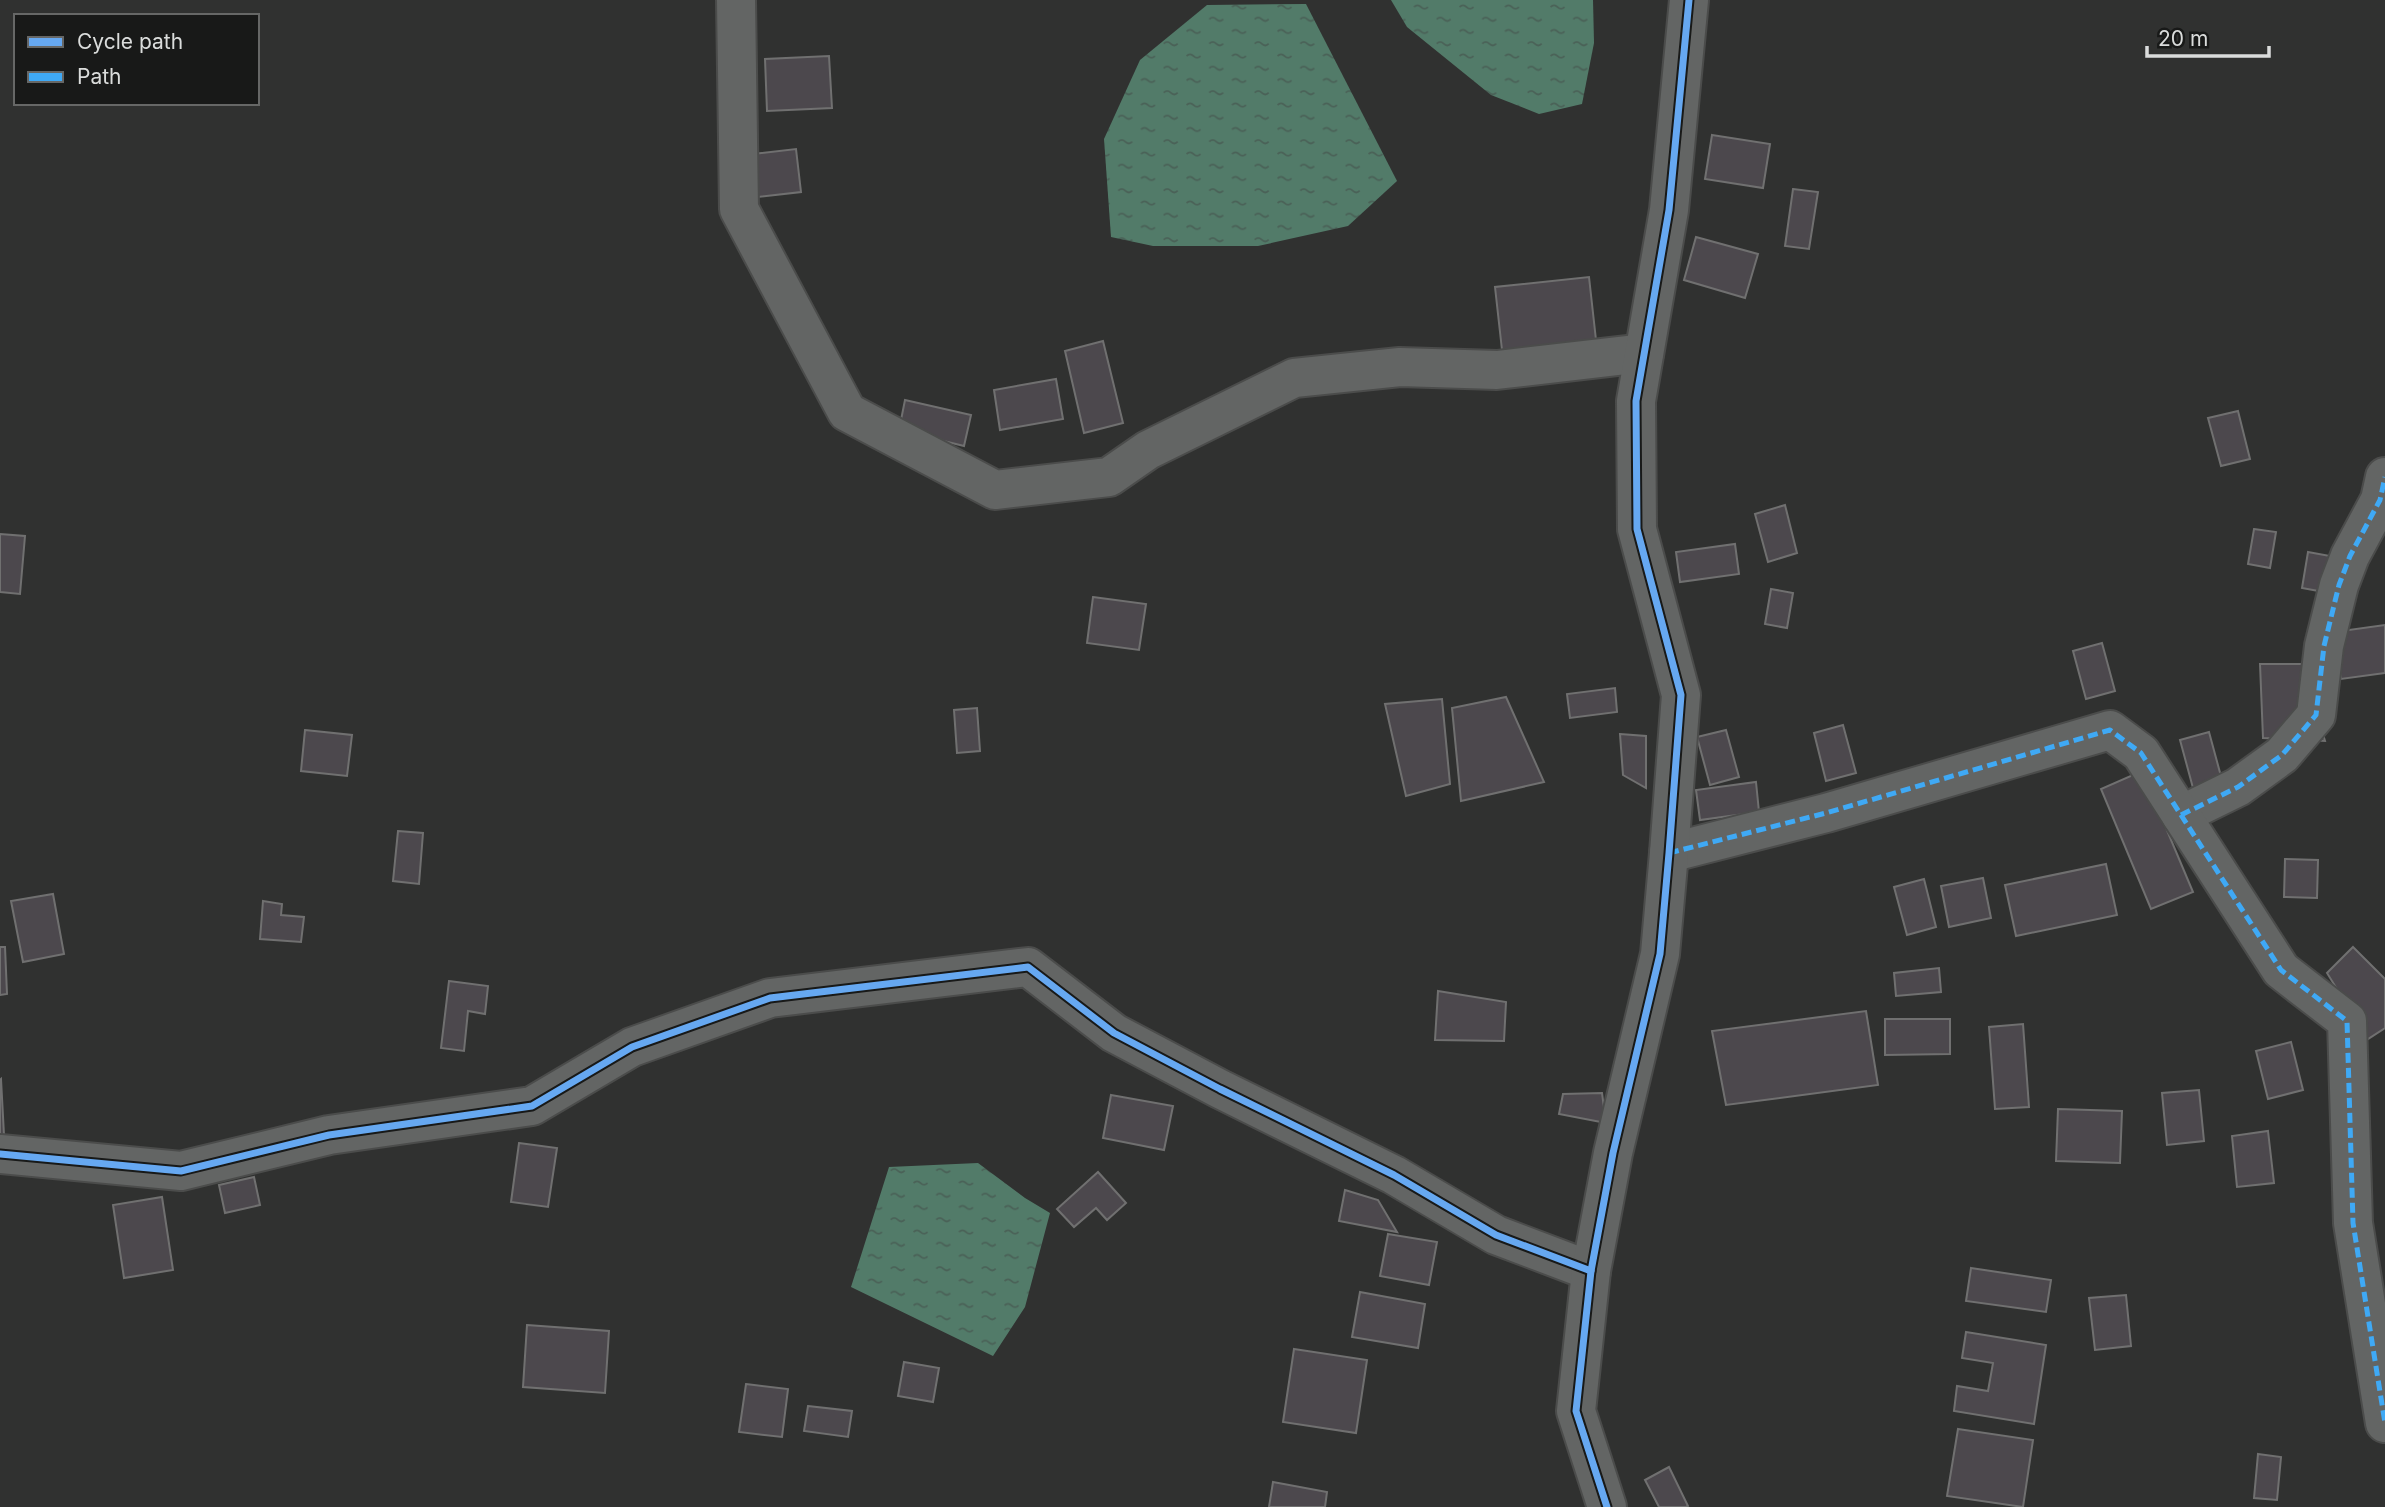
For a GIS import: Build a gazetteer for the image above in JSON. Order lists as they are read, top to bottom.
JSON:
{
  "legend": ["Cycle path", "Path"],
  "scale_bar": "20 m"
}
